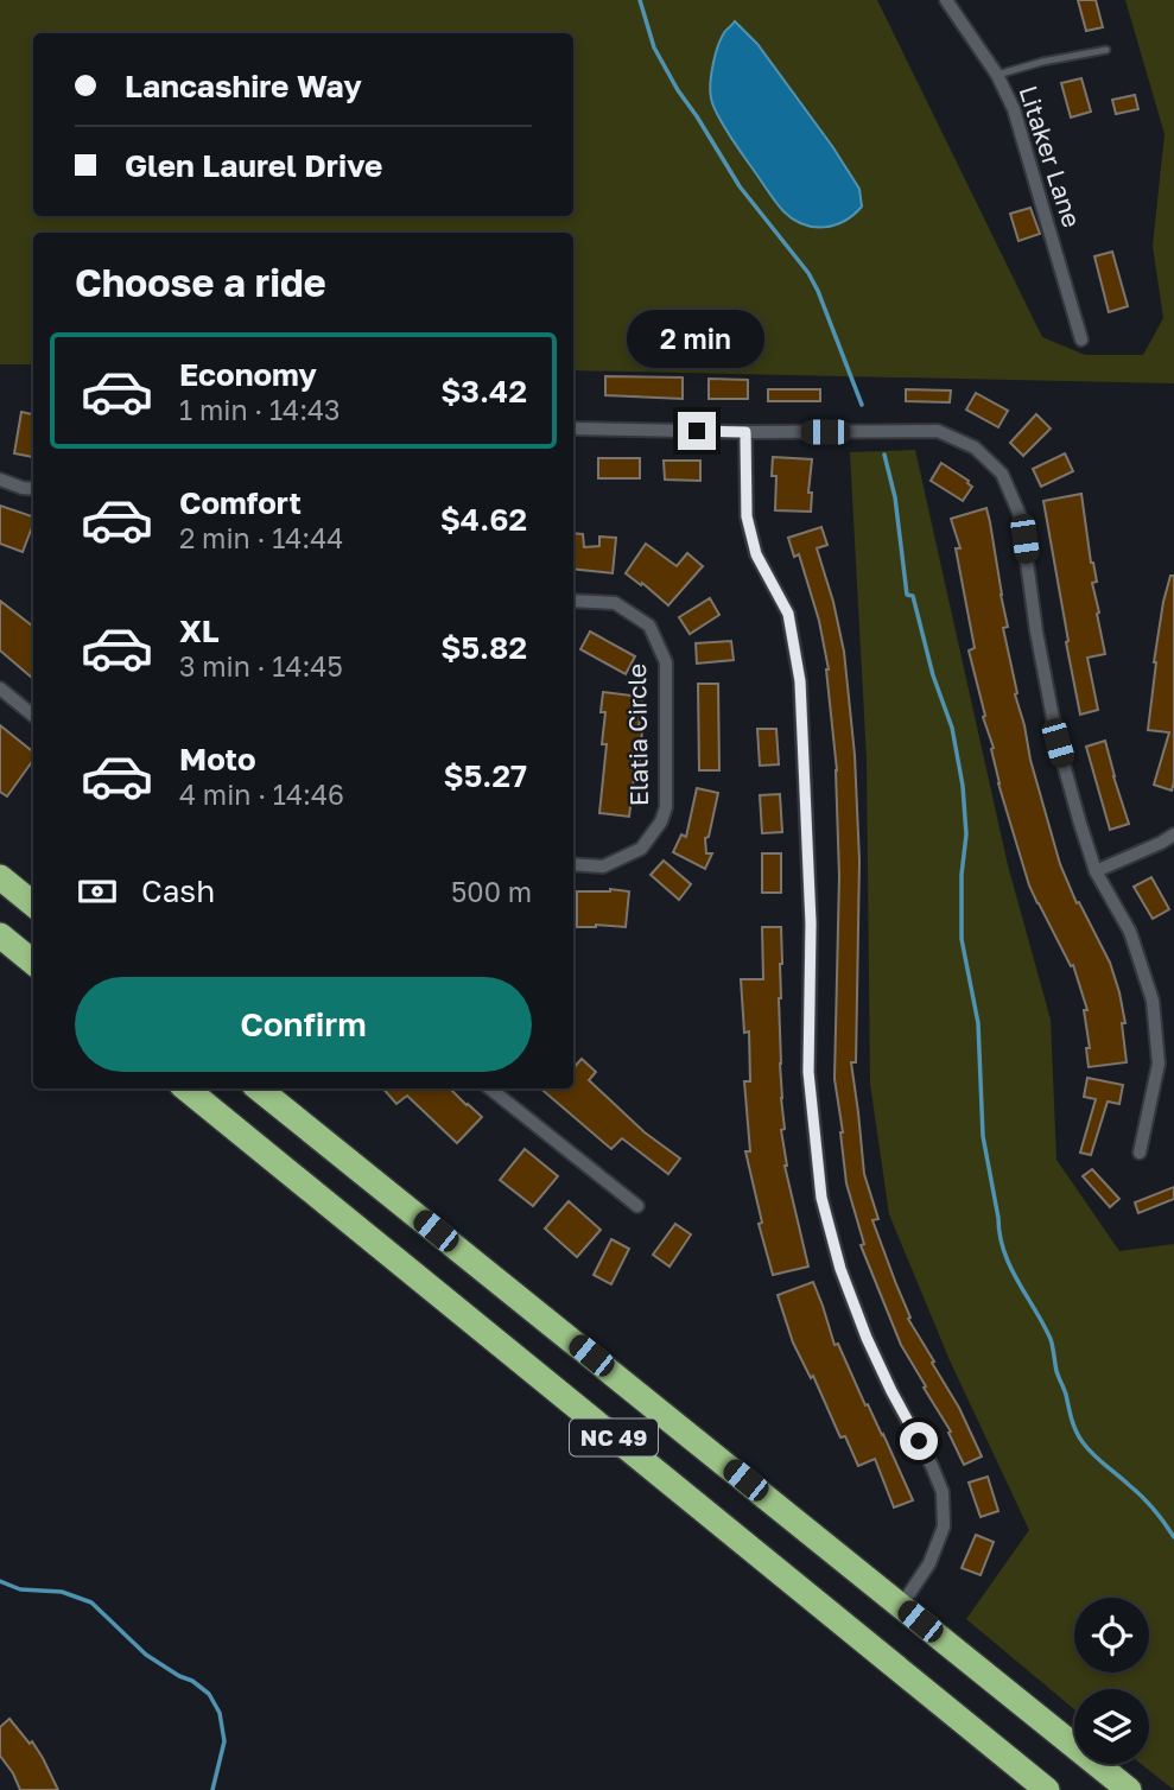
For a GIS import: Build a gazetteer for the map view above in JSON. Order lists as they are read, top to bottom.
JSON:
{
  "streets": {
    "highway": ["NC 49"],
    "street": ["Litaker Lane", "Elatia Circle"]
  },
  "page": {
    "banner": ["Lancashire Way", "Glen Laurel Drive"],
    "heading": "Choose a ride",
    "bubble": "2 min",
    "list": [
      {
        "name": "Economy",
        "note": "1 min · 14:43",
        "value": "$3.42"
      },
      {
        "name": "Comfort",
        "note": "2 min · 14:44",
        "value": "$4.62"
      },
      {
        "name": "XL",
        "note": "3 min · 14:45",
        "value": "$5.82"
      },
      {
        "name": "Moto",
        "note": "4 min · 14:46",
        "value": "$5.27"
      }
    ],
    "pay": ["Cash", "500 m"],
    "buttons": "Confirm"
  }
}
